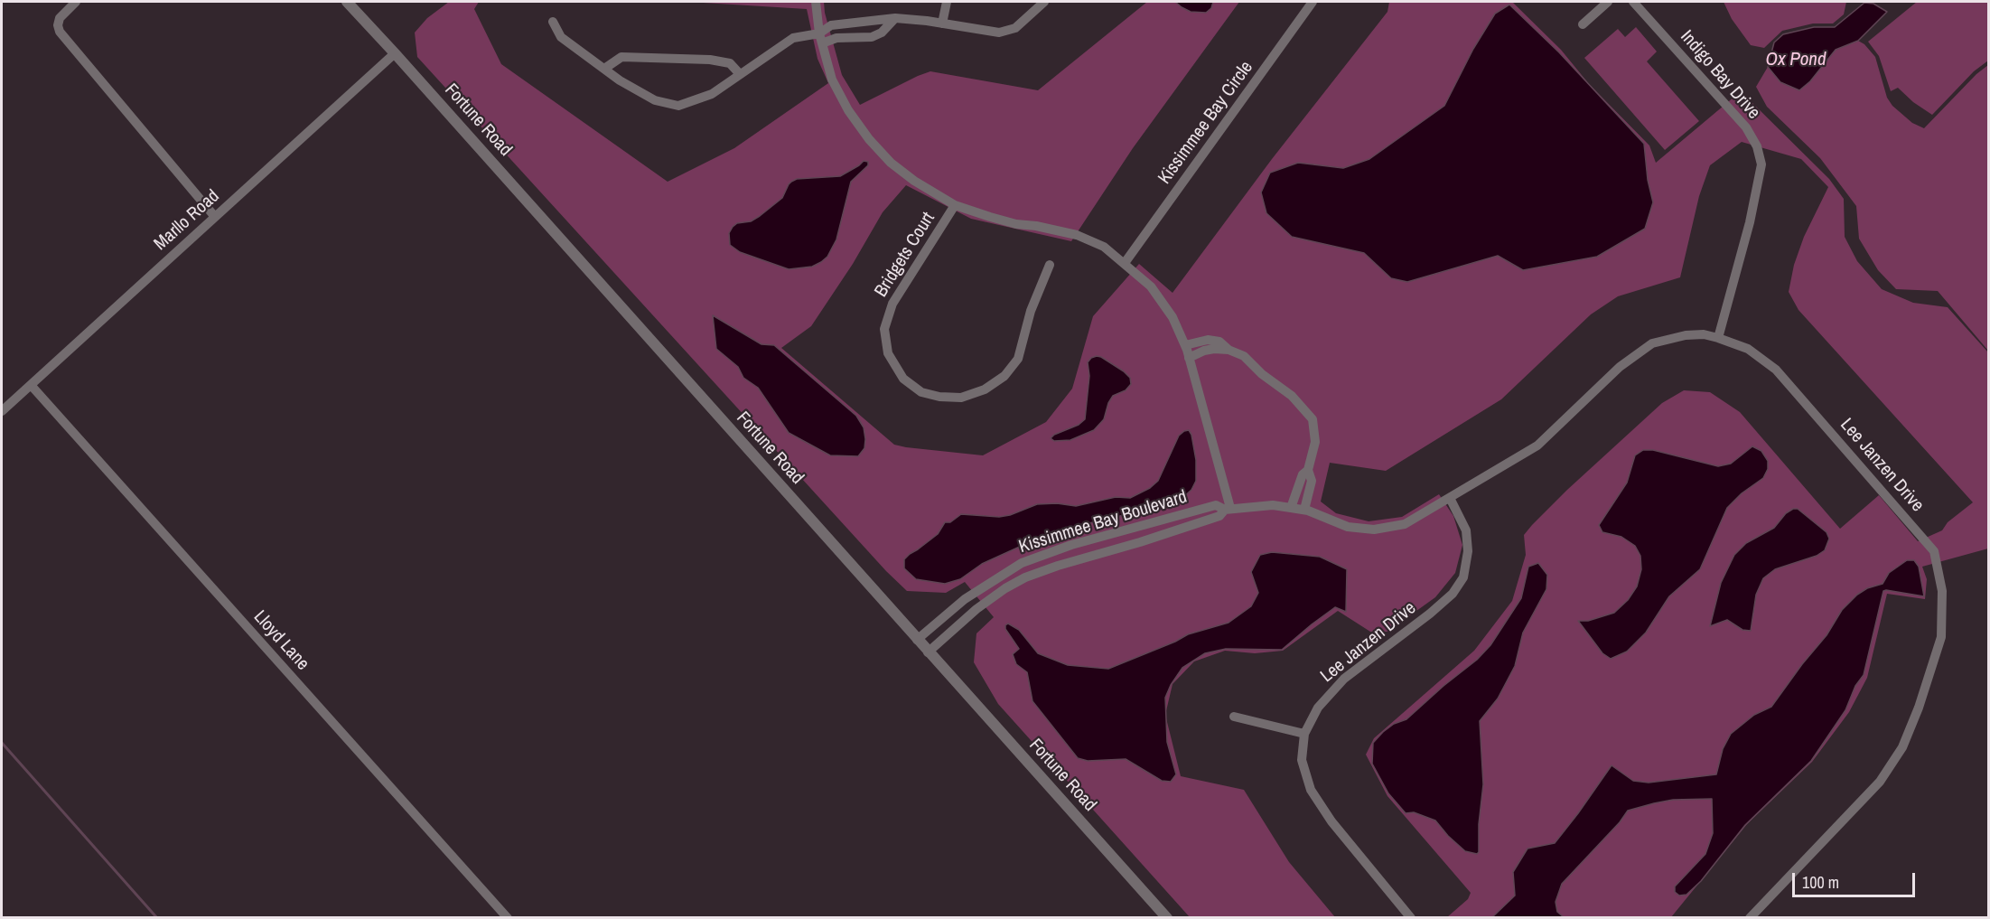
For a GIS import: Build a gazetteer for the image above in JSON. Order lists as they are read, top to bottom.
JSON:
{
  "streets": {
    "street": [
      "Indigo Bay Drive",
      "Fortune Road",
      "Kissimmee Bay Circle",
      "Marllo Road",
      "Bridgets Court",
      "Lee Janzen Drive",
      "Kissimmee Bay Boulevard",
      "Lloyd Lane"
    ]
  },
  "crossings": [
    ["Indigo Bay Drive", "Lee Janzen Drive"],
    ["Fortune Road", "Marllo Road"],
    ["Fortune Road", "Kissimmee Bay Boulevard"],
    ["Marllo Road", "Lloyd Lane"],
    ["Lee Janzen Drive", "Kissimmee Bay Boulevard"]
  ],
  "water": ["Ox Pond"],
  "scale_bar": "100 m"
}
